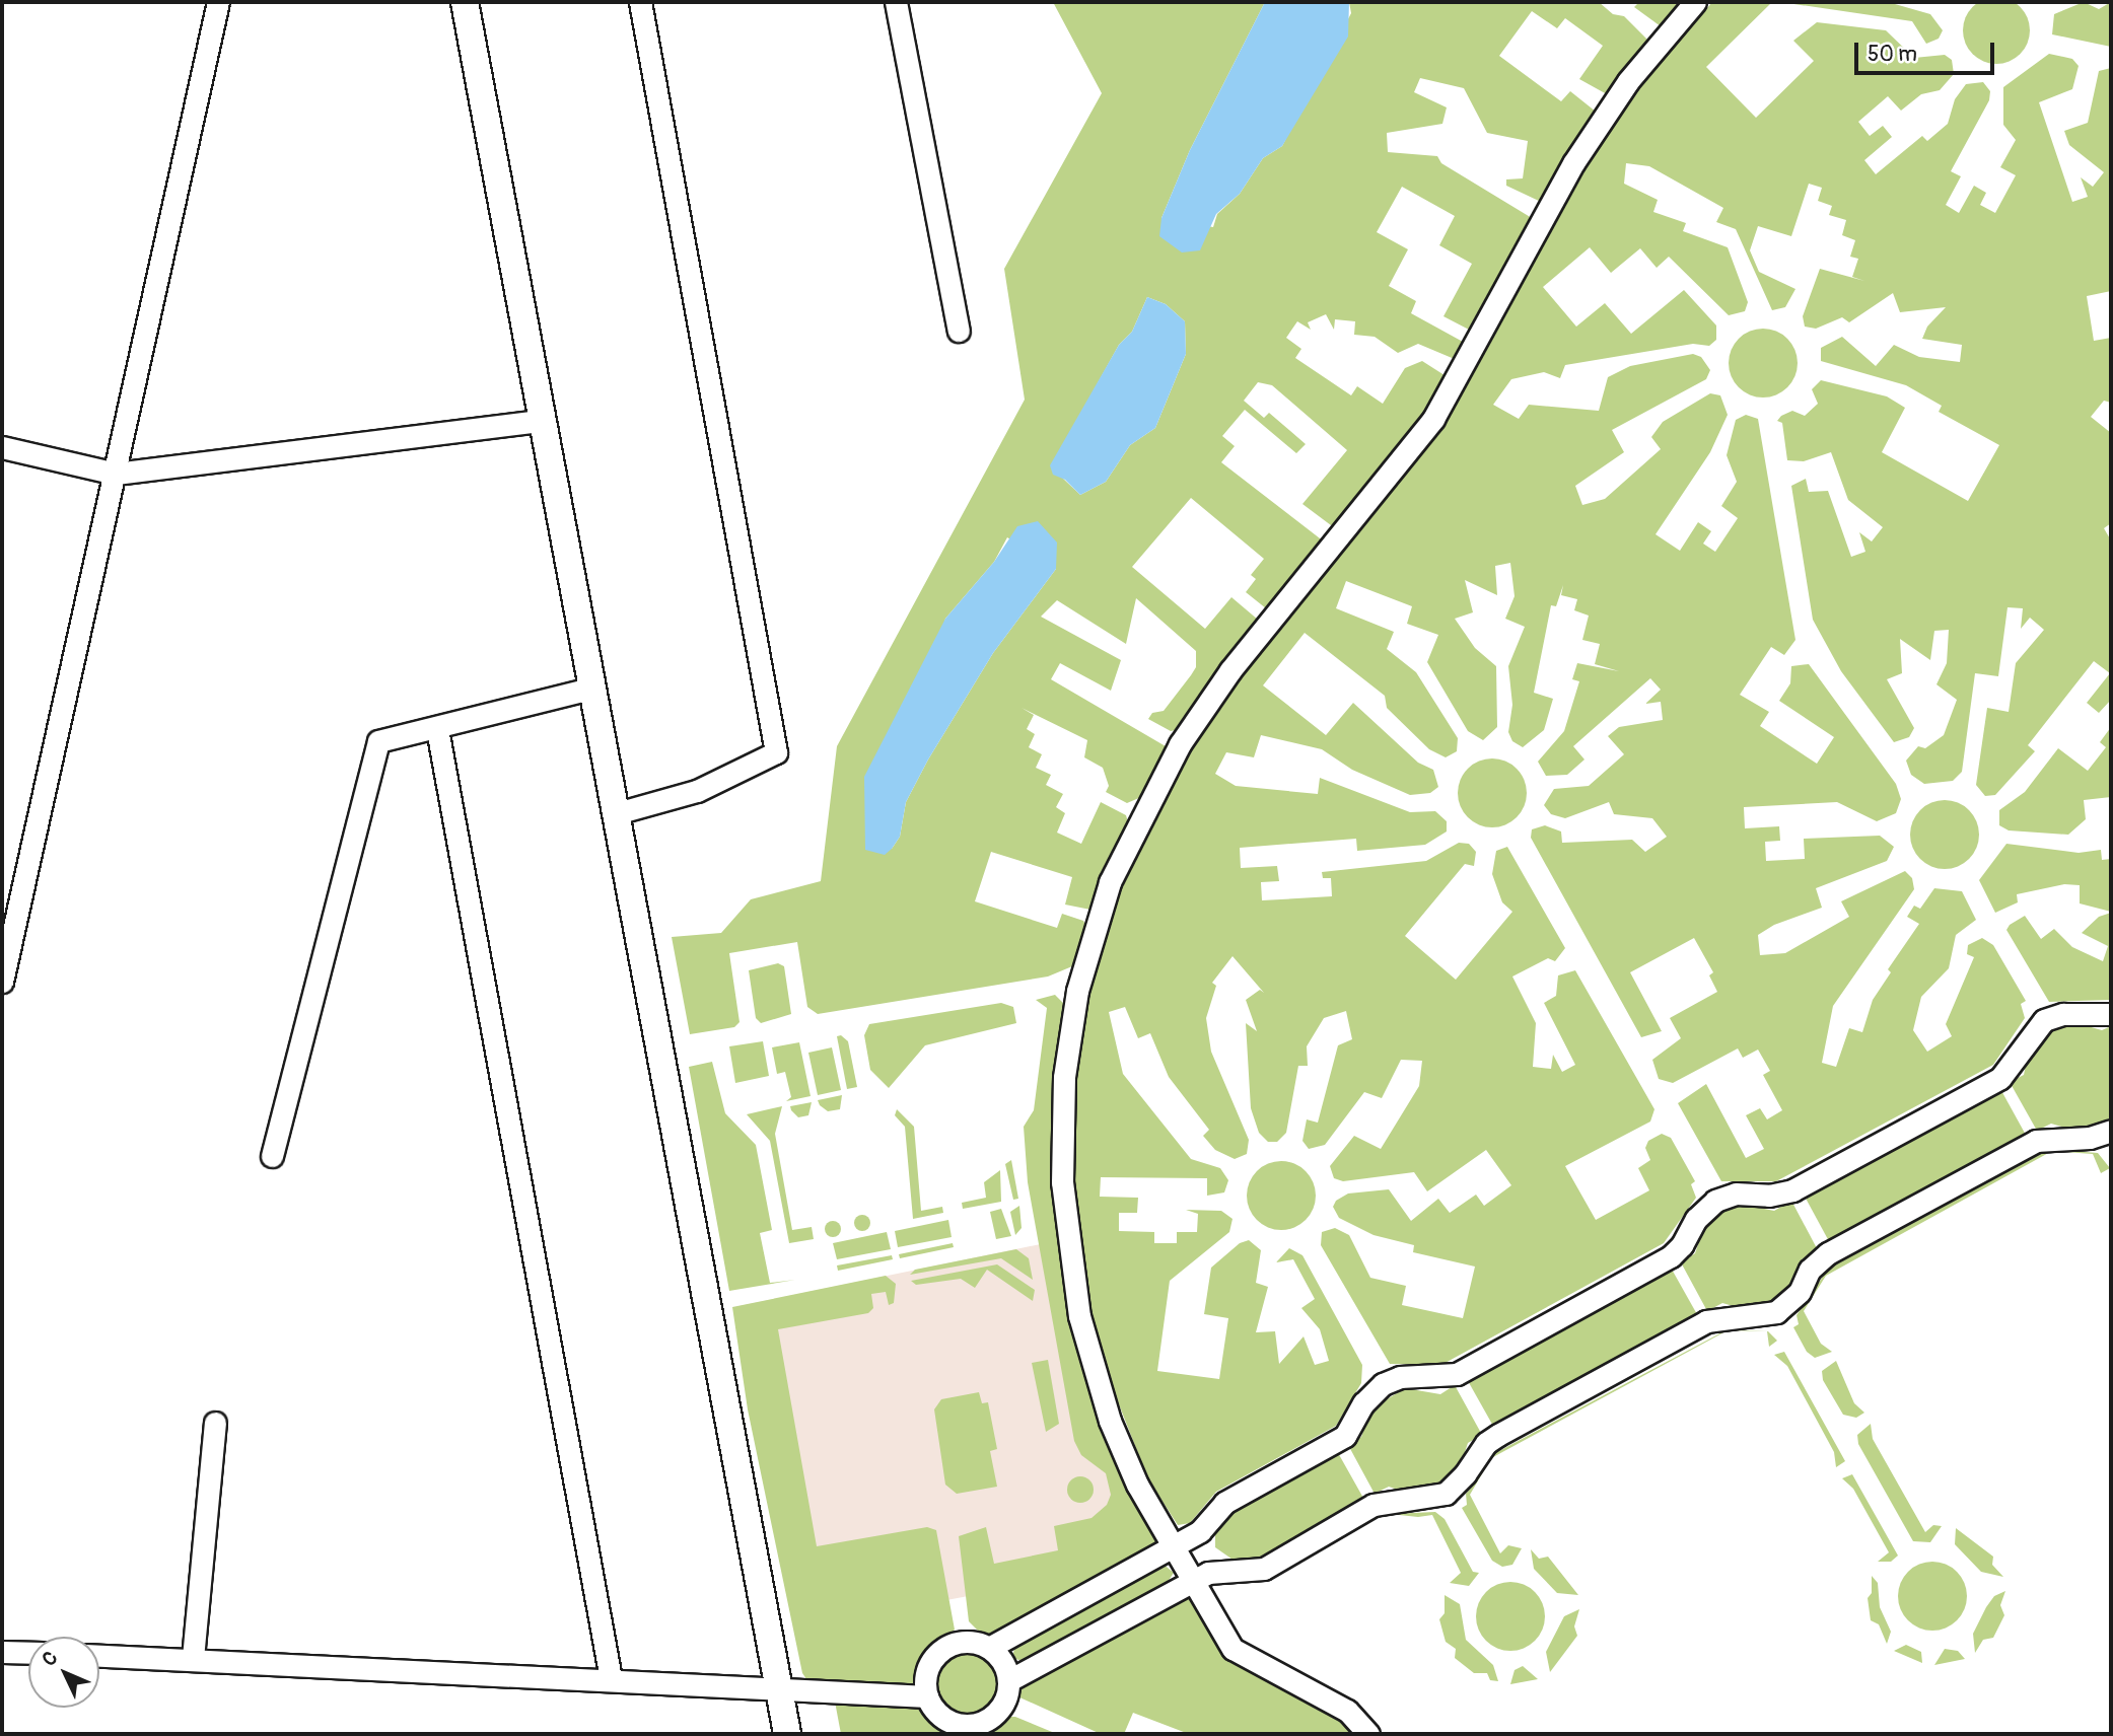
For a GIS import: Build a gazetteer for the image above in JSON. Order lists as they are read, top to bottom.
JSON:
{
  "scale_bar": "50 m",
  "north": "top left"
}
